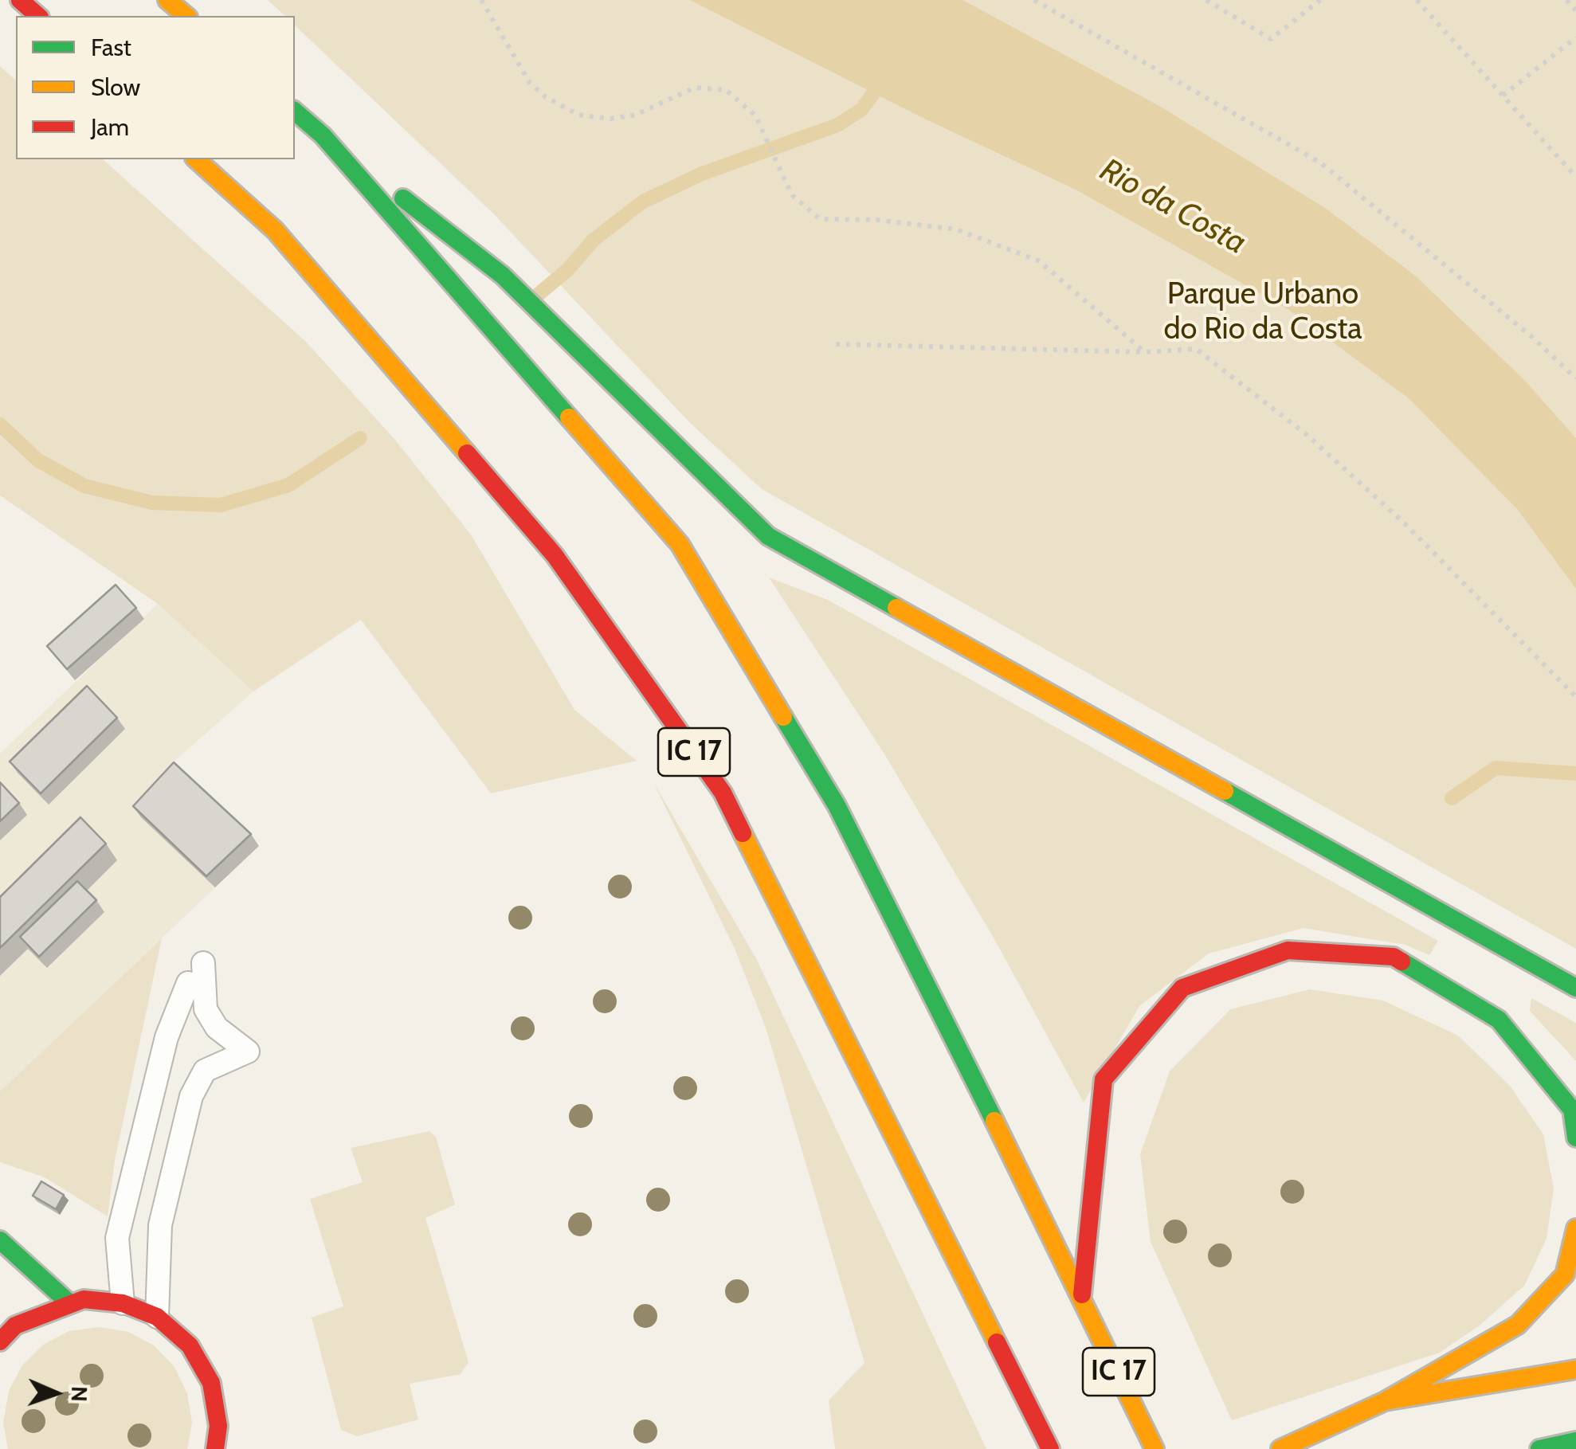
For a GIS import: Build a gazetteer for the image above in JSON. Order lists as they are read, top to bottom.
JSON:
{
  "streets": {
    "main road": ["IC 17"]
  },
  "water": ["Rio da Costa"],
  "parks": ["Parque Urbano do Rio da Costa"],
  "legend": ["Fast", "Slow", "Jam"],
  "north": "right"
}
